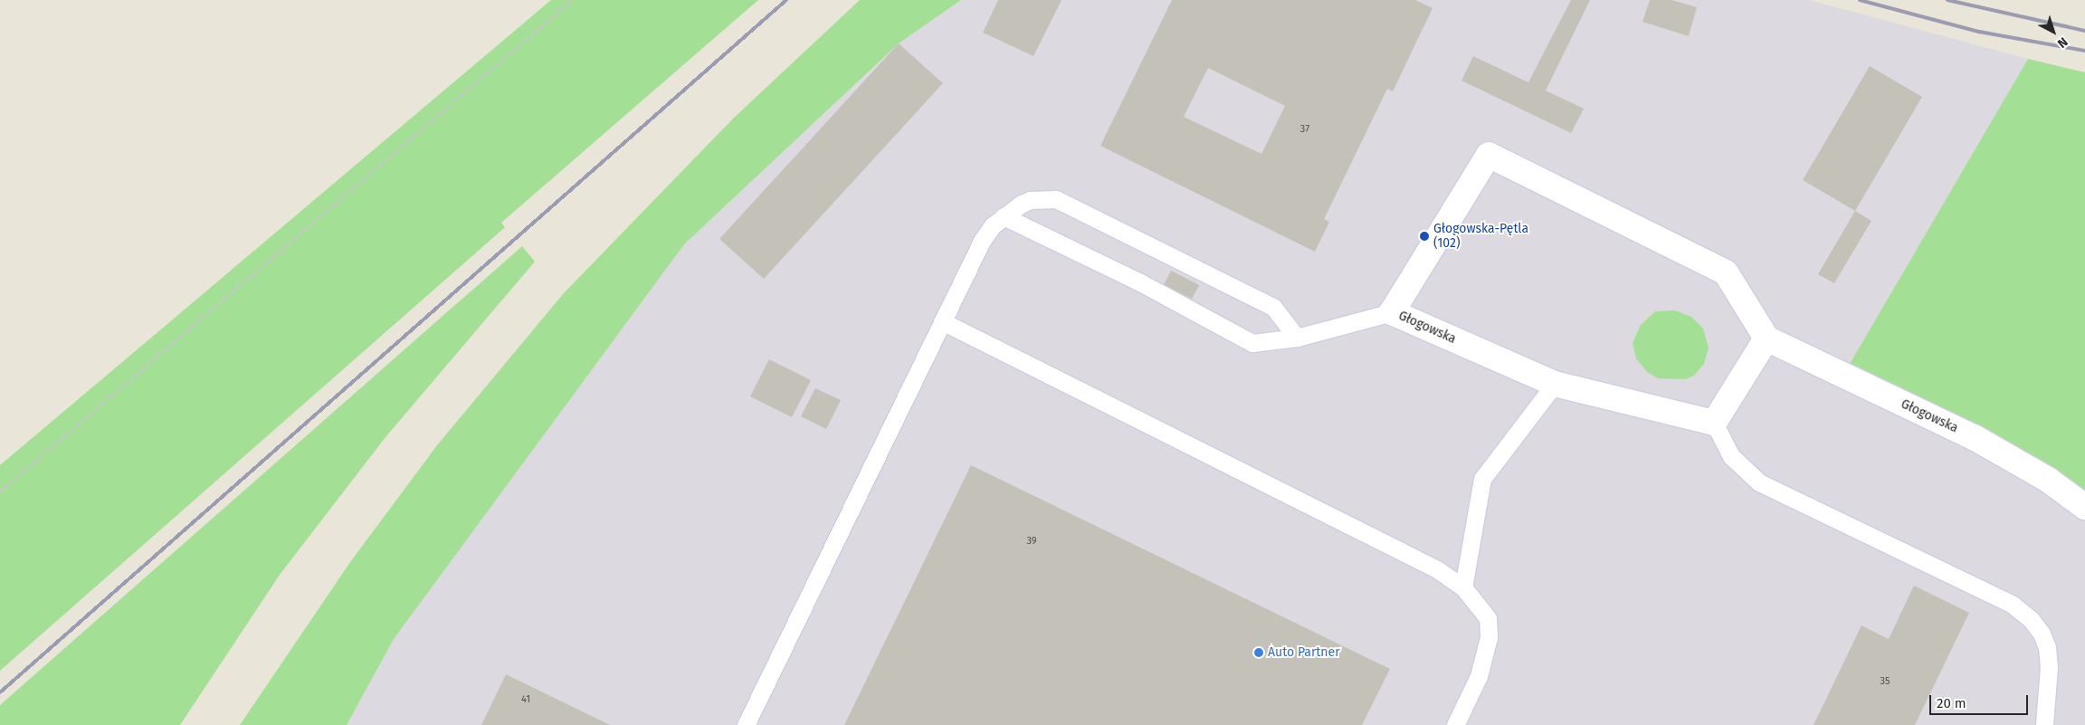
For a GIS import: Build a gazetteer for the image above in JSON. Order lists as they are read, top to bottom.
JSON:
{
  "streets": {
    "street": ["Głogowska"]
  },
  "places": ["Głogowska-Pętla (102)", "Auto Partner"],
  "house_numbers": [
    "37",
    "39",
    "35",
    "41"
  ],
  "scale_bar": "20 m",
  "north": "bottom right"
}
